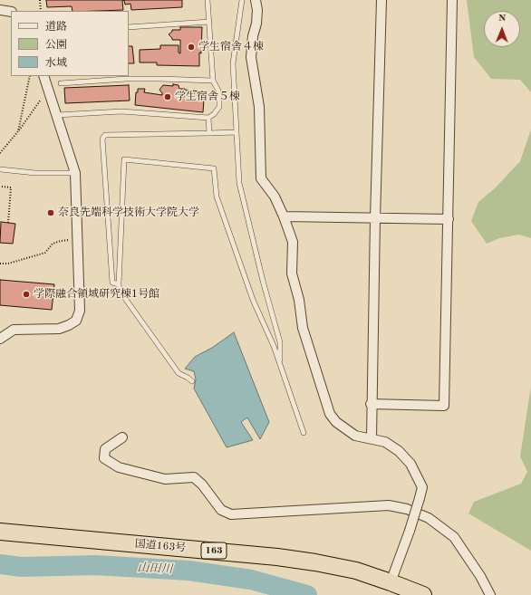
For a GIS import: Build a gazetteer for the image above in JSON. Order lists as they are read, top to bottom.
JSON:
{
  "streets": {
    "highway": ["国道163号", "163"]
  },
  "water": ["山田川"],
  "places": [
    "学生宿舎４棟",
    "学生宿舎５棟",
    "奈良先端科学技術大学院大学",
    "学際融合領域研究棟1号館"
  ],
  "legend": ["道路", "公園", "水域"],
  "north": "top"
}
